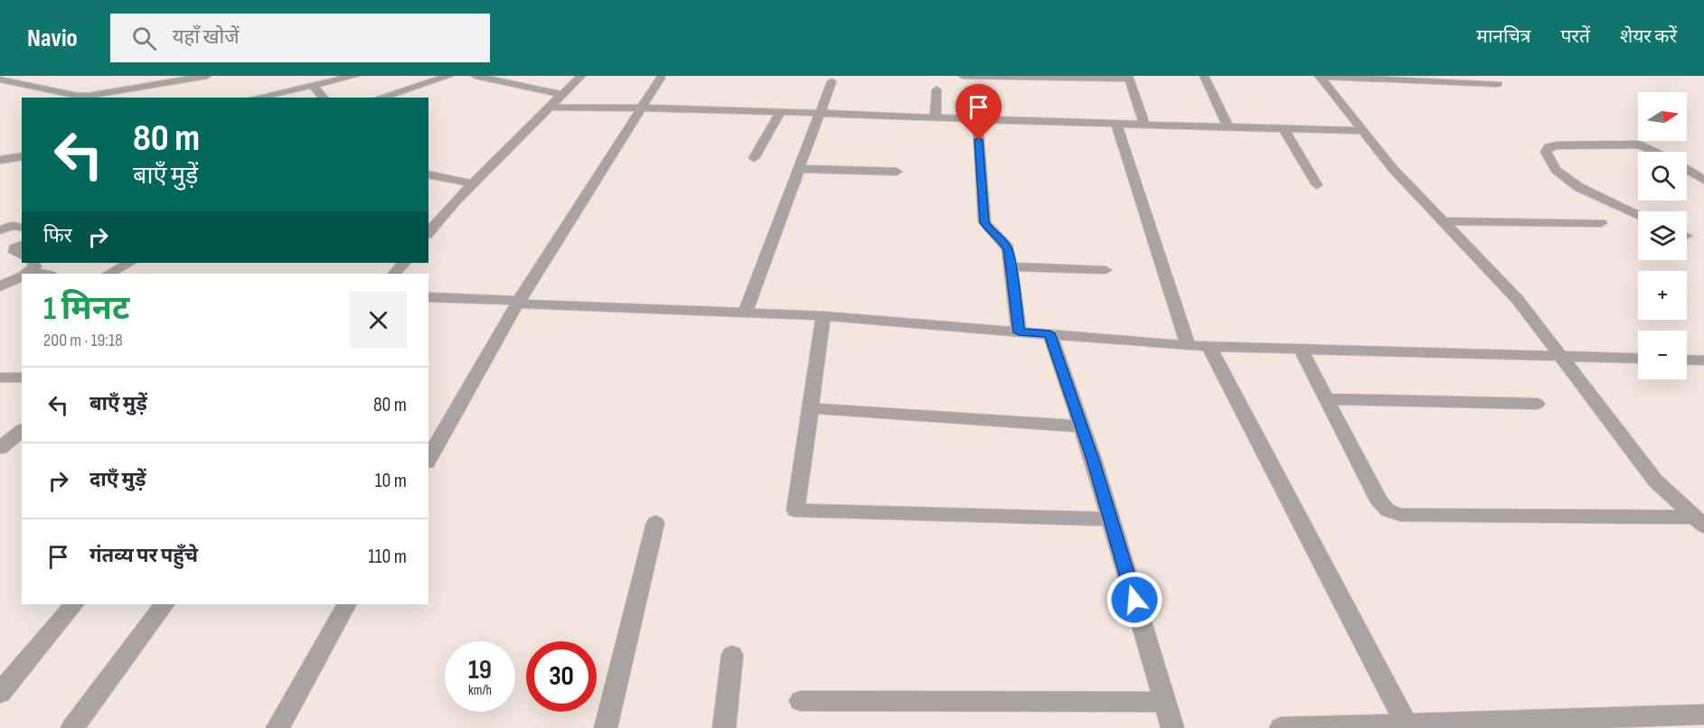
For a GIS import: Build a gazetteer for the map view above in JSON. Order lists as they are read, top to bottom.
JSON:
{
  "north": "right",
  "page": {
    "header": "Navio",
    "search": "यहाँ खोजें",
    "nav": ["मानचित्र", "परतें", "शेयर करें"],
    "map_buttons": ["+", "−"],
    "turn": ["80 m", "बाएँ मुड़ें"],
    "then": "फिर",
    "heading": ["1 मिनट", "200 m · 19:18"],
    "list": [
      {
        "name": "बाएँ मुड़ें",
        "value": "80 m"
      },
      {
        "name": "दाएँ मुड़ें",
        "value": "10 m"
      },
      {
        "name": "गंतव्य पर पहुँचे",
        "value": "110 m"
      }
    ],
    "speed": "19 km/h",
    "limit": "30"
  }
}
